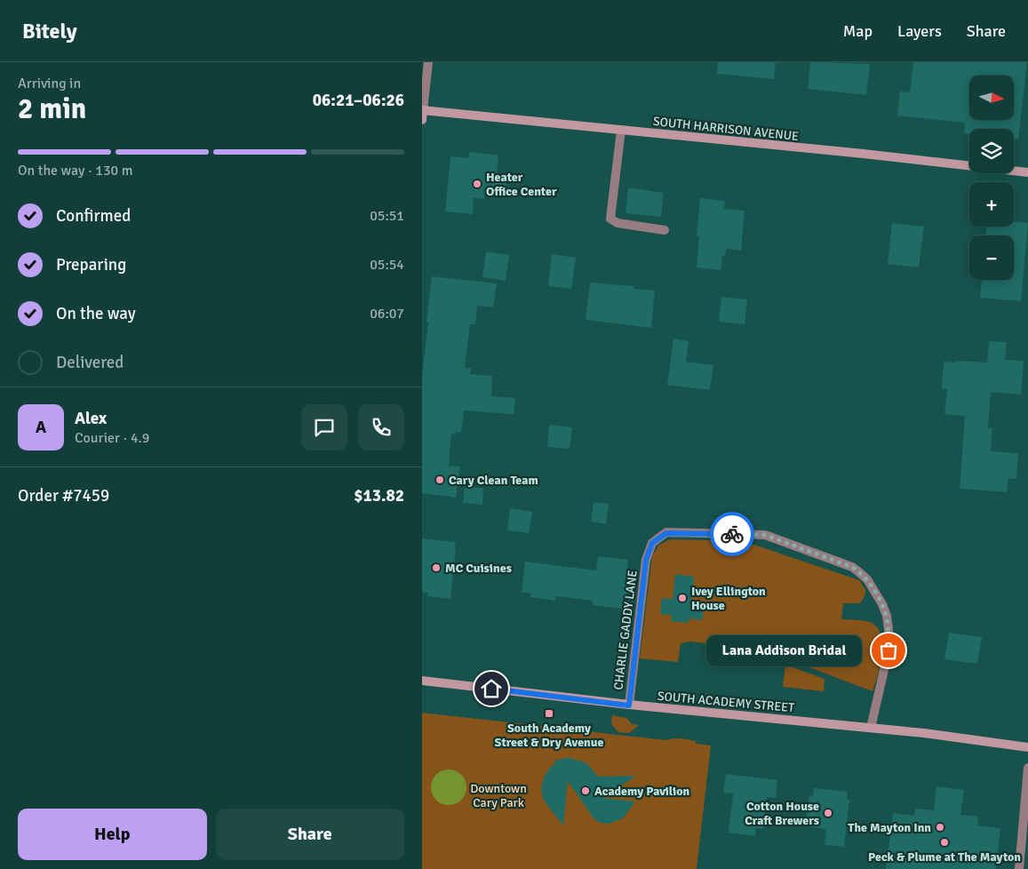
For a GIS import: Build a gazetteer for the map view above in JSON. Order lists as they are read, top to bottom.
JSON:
{
  "streets": {
    "main road": ["SOUTH HARRISON AVENUE", "SOUTH ACADEMY STREET"],
    "street": ["CHARLIE GADDY LANE"]
  },
  "crossings": [
    ["CHARLIE GADDY LANE", "SOUTH ACADEMY STREET"]
  ],
  "parks": ["Downtown Cary Park"],
  "places": {
    "other": [
      "Heater Office Center",
      "Cary Clean Team",
      "MC Cuisines",
      "Ivey Ellington House",
      "Lana Addison Bridal",
      "Academy Pavilion",
      "Cotton House Craft Brewers",
      "The Mayton Inn",
      "Peck & Plume at The Mayton"
    ],
    "transit": ["South Academy Street & Dry Avenue"]
  },
  "north": "right",
  "page": {
    "header": "Bitely",
    "nav": ["Map", "Layers", "Share"],
    "heading": ["2 min", "Arriving in", "06:21–06:26"],
    "panel": [
      "Alex",
      "Courier · 4.9",
      "Order #7459",
      "$13.82"
    ],
    "map_buttons": ["+", "−"],
    "bar": "On the way · 130 m",
    "list": [
      ["Confirmed", "05:51"],
      ["Preparing", "05:54"],
      ["On the way", "06:07"],
      "Delivered"
    ],
    "round": "A",
    "bubble": "Lana Addison Bridal",
    "buttons": ["Help", "Share"]
  }
}
